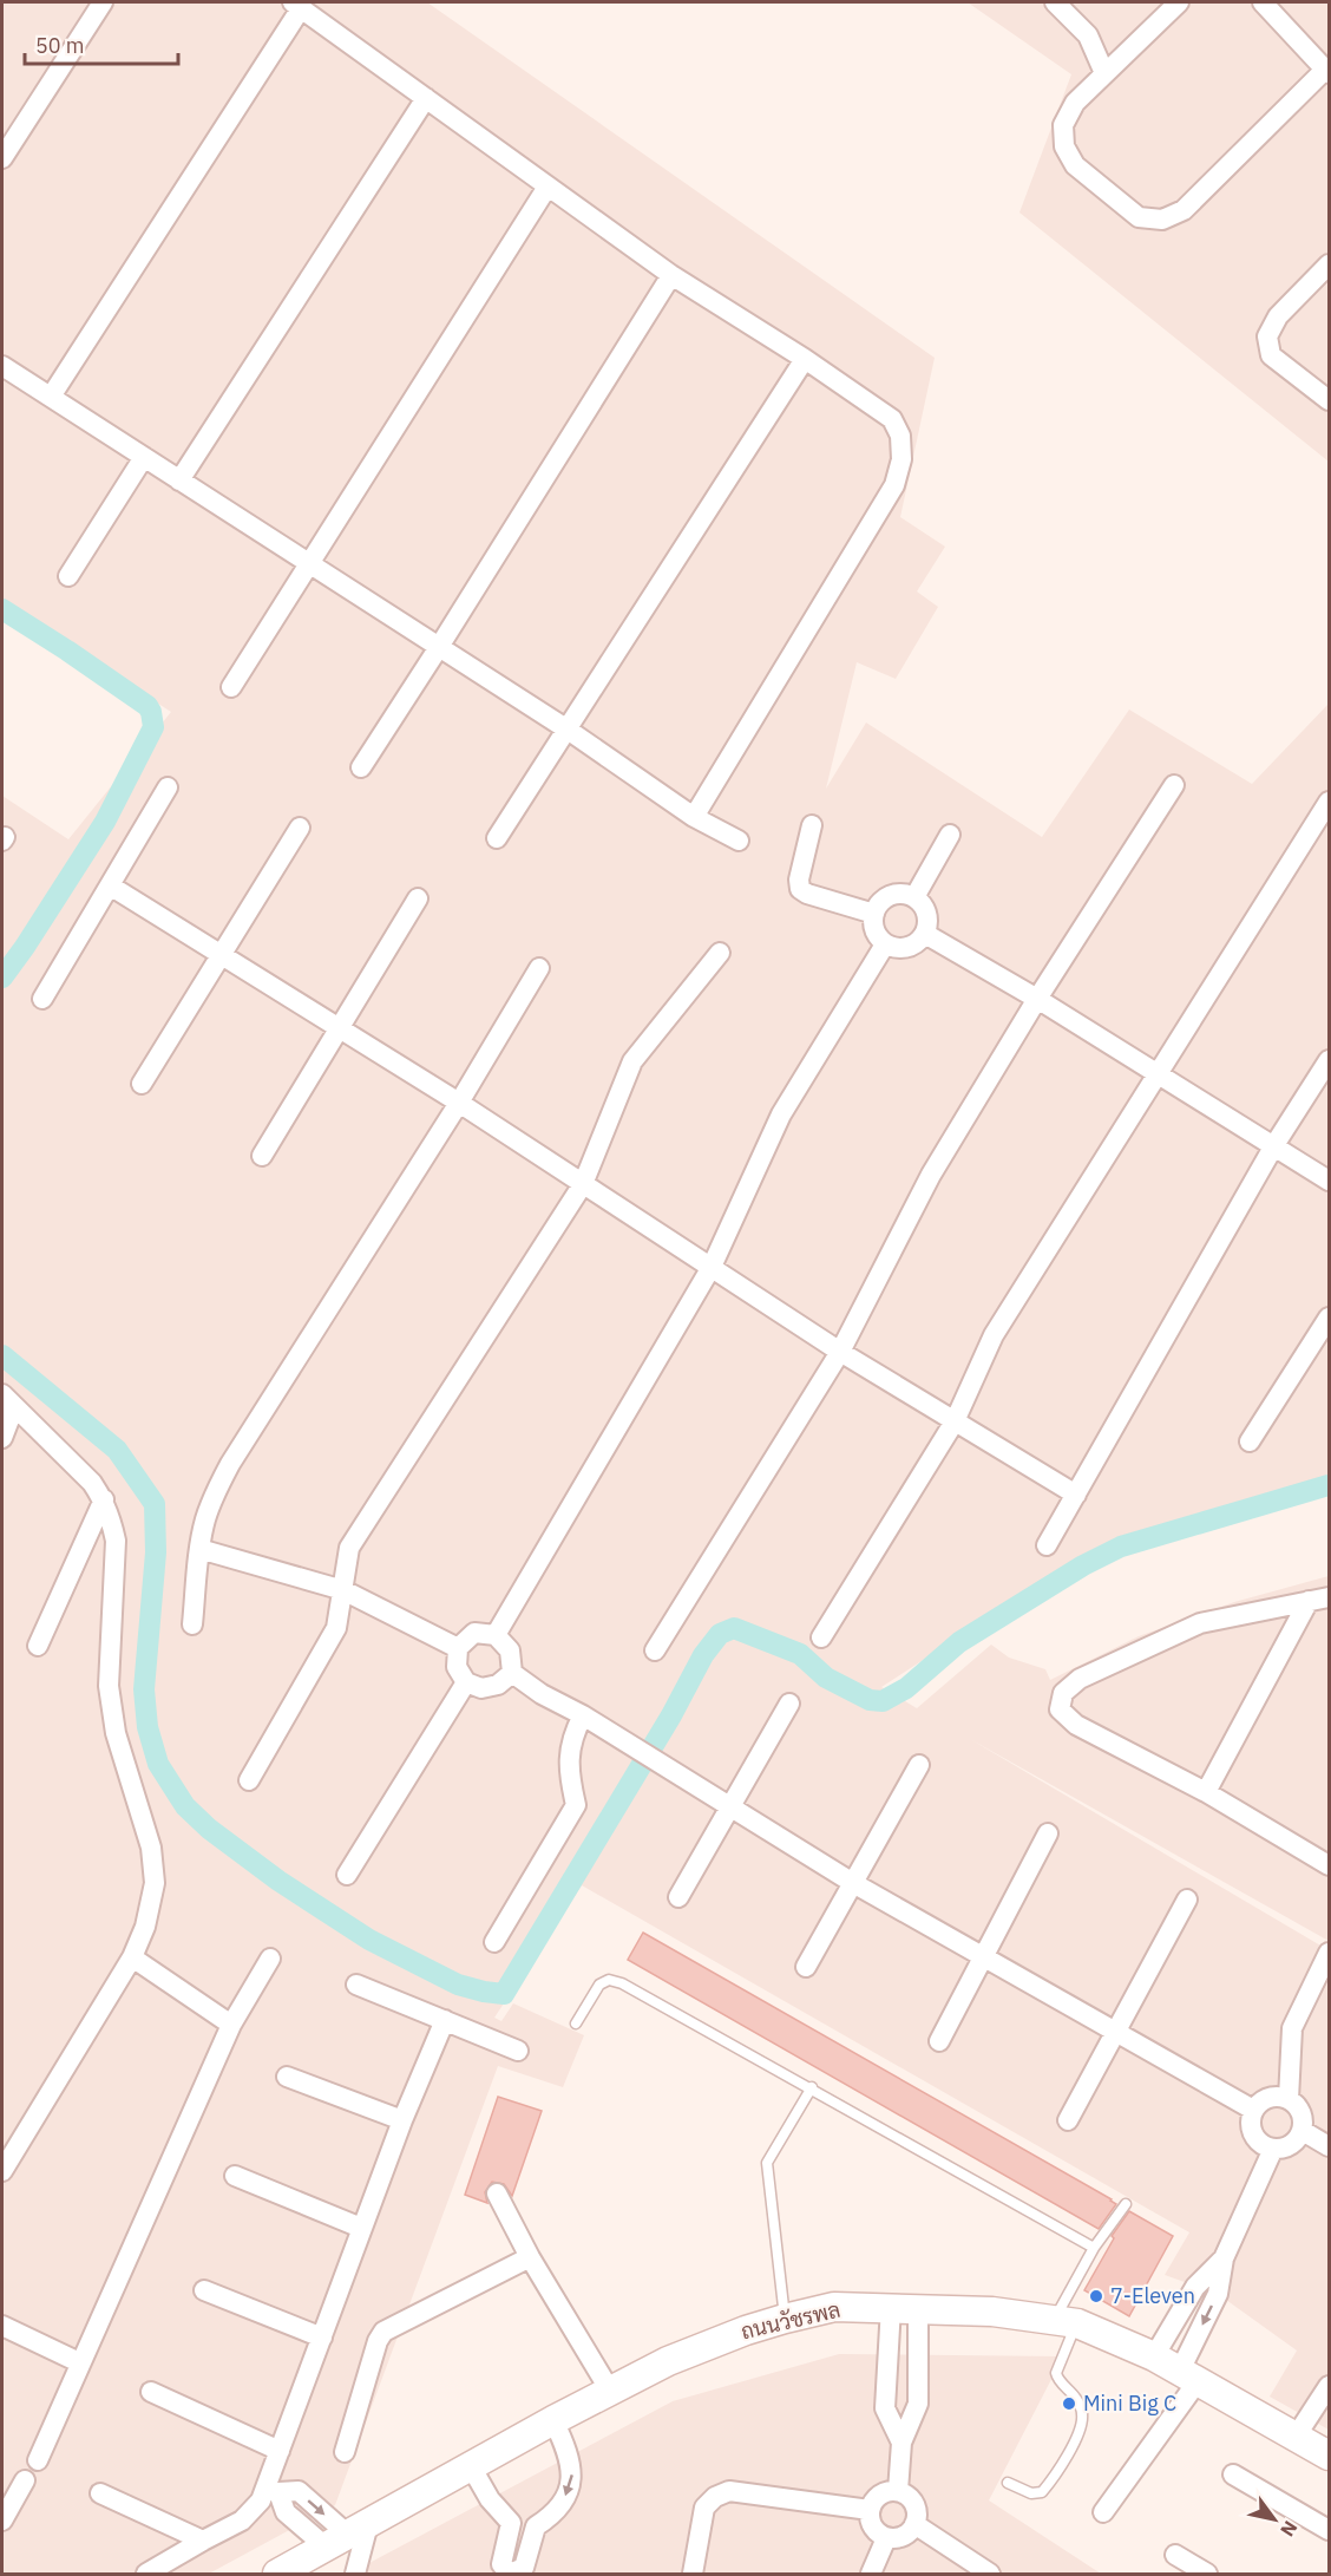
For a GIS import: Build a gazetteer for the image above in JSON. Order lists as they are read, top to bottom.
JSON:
{
  "streets": {
    "street": ["ถนนวัชรพล"]
  },
  "places": ["7-Eleven", "Mini Big C"],
  "scale_bar": "50 m",
  "north": "bottom right"
}
